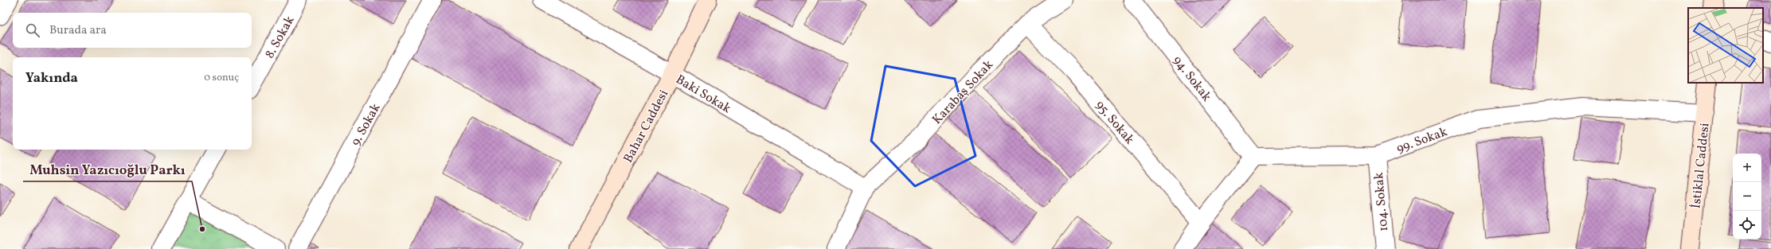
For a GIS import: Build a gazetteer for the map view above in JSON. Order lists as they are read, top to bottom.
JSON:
{
  "streets": {
    "street": [
      "8. Sokak",
      "94. Sokak",
      "Karabaş Sokak",
      "Baki Sokak",
      "95. Sokak",
      "9. Sokak",
      "Bahar Caddesi",
      "99. Sokak",
      "İstiklal Caddesi",
      "104. Sokak"
    ]
  },
  "crossings": [
    ["94. Sokak", "99. Sokak"],
    ["Karabaş Sokak", "Baki Sokak"],
    ["Karabaş Sokak", "95. Sokak"],
    ["Baki Sokak", "Bahar Caddesi"],
    ["99. Sokak", "İstiklal Caddesi"],
    ["99. Sokak", "104. Sokak"]
  ],
  "places": ["Muhsin Yazıcıoğlu Parkı"],
  "page": {
    "search": "Burada ara",
    "heading": ["Yakında", "0 sonuç"],
    "map_buttons": ["+", "−"]
  }
}
